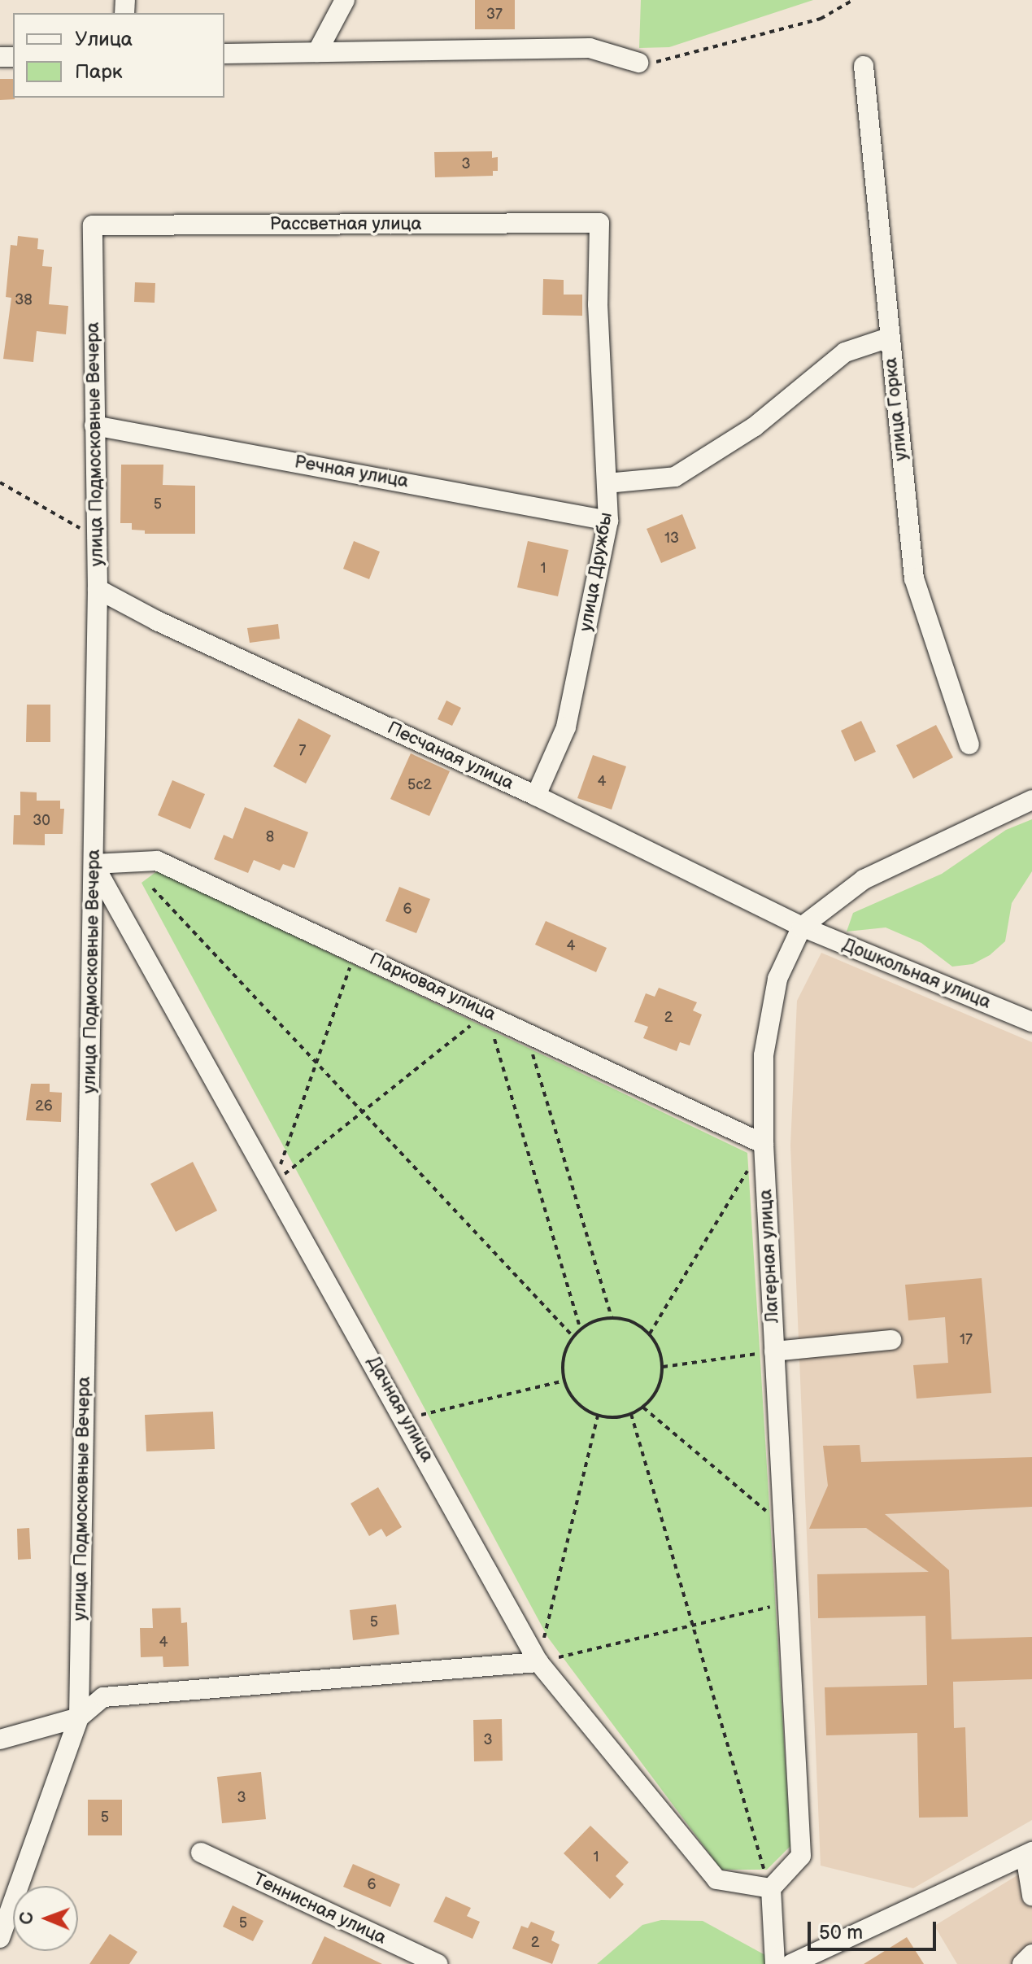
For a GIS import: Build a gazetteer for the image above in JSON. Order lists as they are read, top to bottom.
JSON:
{
  "streets": {
    "street": [
      "Рассветная улица",
      "улица Горка",
      "улица Подмосковные Вечера",
      "Речная улица",
      "улица Дружбы",
      "Песчаная улица",
      "Дошкольная улица",
      "Парковая улица",
      "Лагерная улица",
      "Дачная улица",
      "Теннисная улица"
    ]
  },
  "crossings": [
    ["Рассветная улица", "улица Подмосковные Вечера"],
    ["Рассветная улица", "улица Дружбы"],
    ["улица Подмосковные Вечера", "Речная улица"],
    ["улица Подмосковные Вечера", "Песчаная улица"],
    ["улица Подмосковные Вечера", "Парковая улица"],
    ["улица Подмосковные Вечера", "Дачная улица"],
    ["Речная улица", "улица Дружбы"],
    ["улица Дружбы", "Песчаная улица"],
    ["Песчаная улица", "Дошкольная улица"],
    ["Песчаная улица", "Лагерная улица"],
    ["Дошкольная улица", "Лагерная улица"],
    ["Парковая улица", "Лагерная улица"],
    ["Парковая улица", "Дачная улица"],
    ["Лагерная улица", "Дачная улица"]
  ],
  "house_numbers": [
    "37",
    "3",
    "38",
    "5",
    "13",
    "1",
    "7",
    "4",
    "5с2",
    "30",
    "8",
    "6",
    "4",
    "2",
    "26",
    "17",
    "5",
    "4",
    "3",
    "3",
    "5",
    "1",
    "6",
    "5",
    "2"
  ],
  "legend": ["Улица", "Парк"],
  "scale_bar": "50 m",
  "north": "left"
}
